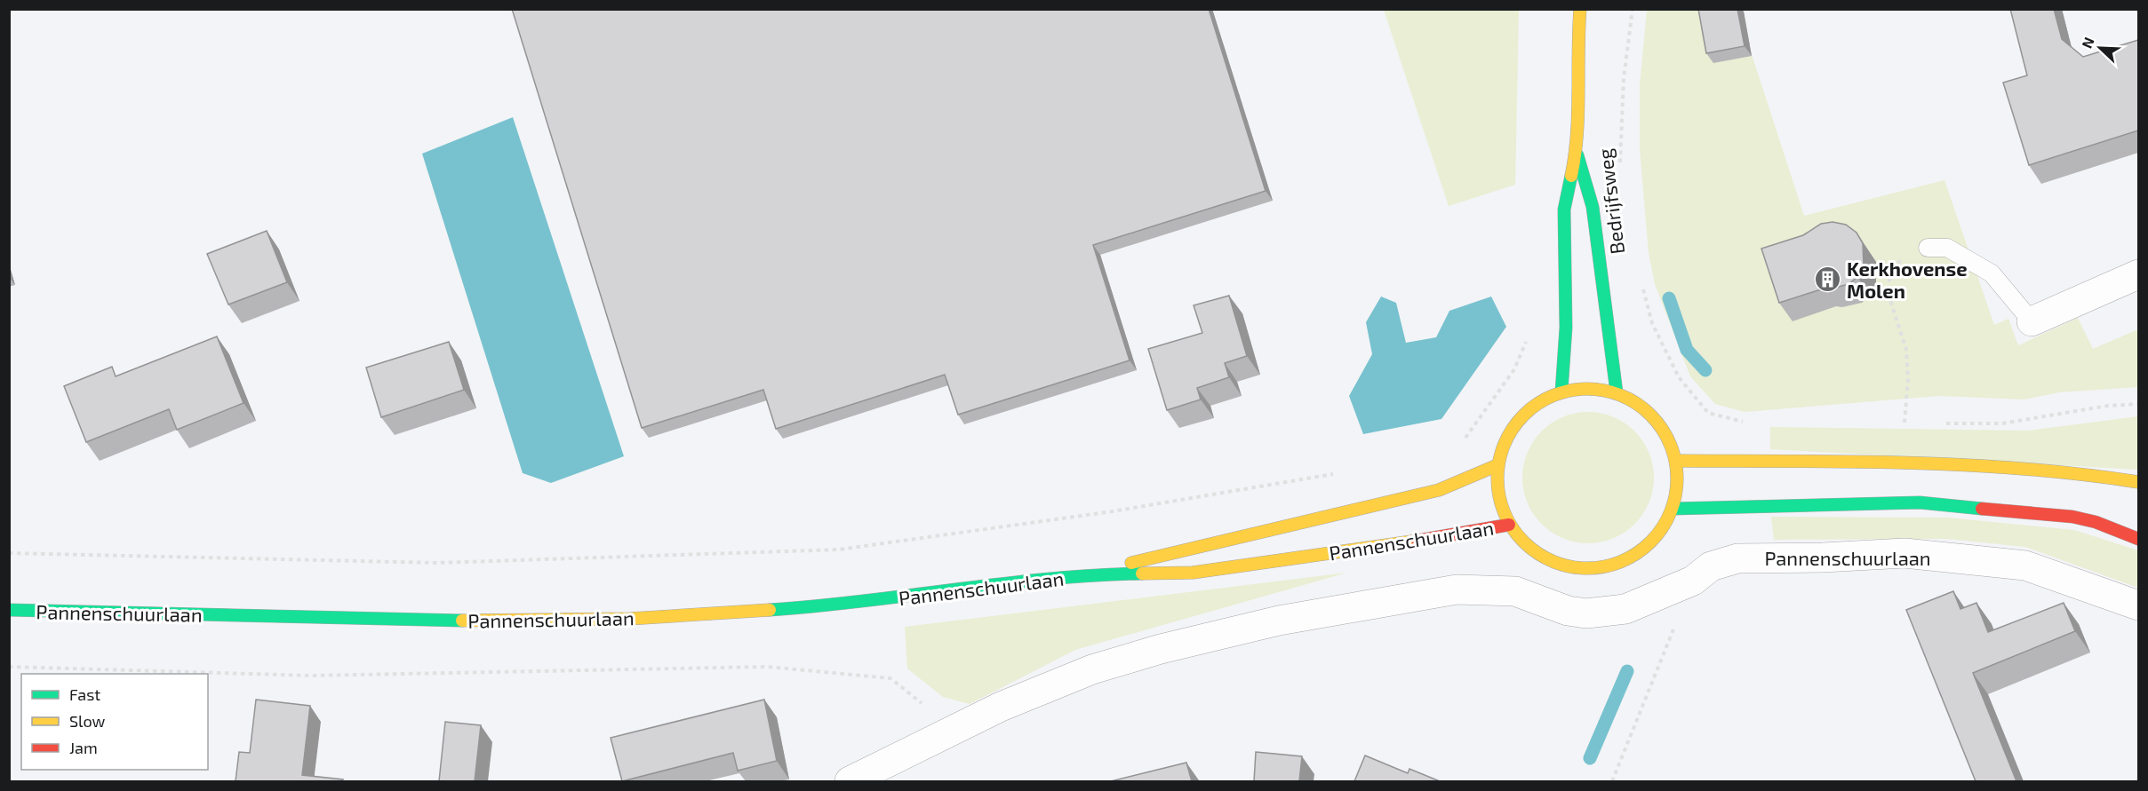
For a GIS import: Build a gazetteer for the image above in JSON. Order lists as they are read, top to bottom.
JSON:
{
  "streets": {
    "main road": ["Bedrijfsweg", "Pannenschuurlaan"]
  },
  "crossings": [
    ["Bedrijfsweg", "Pannenschuurlaan"]
  ],
  "places": {
    "building": ["Kerkhovense Molen"]
  },
  "legend": ["Fast", "Slow", "Jam"],
  "north": "top left"
}
